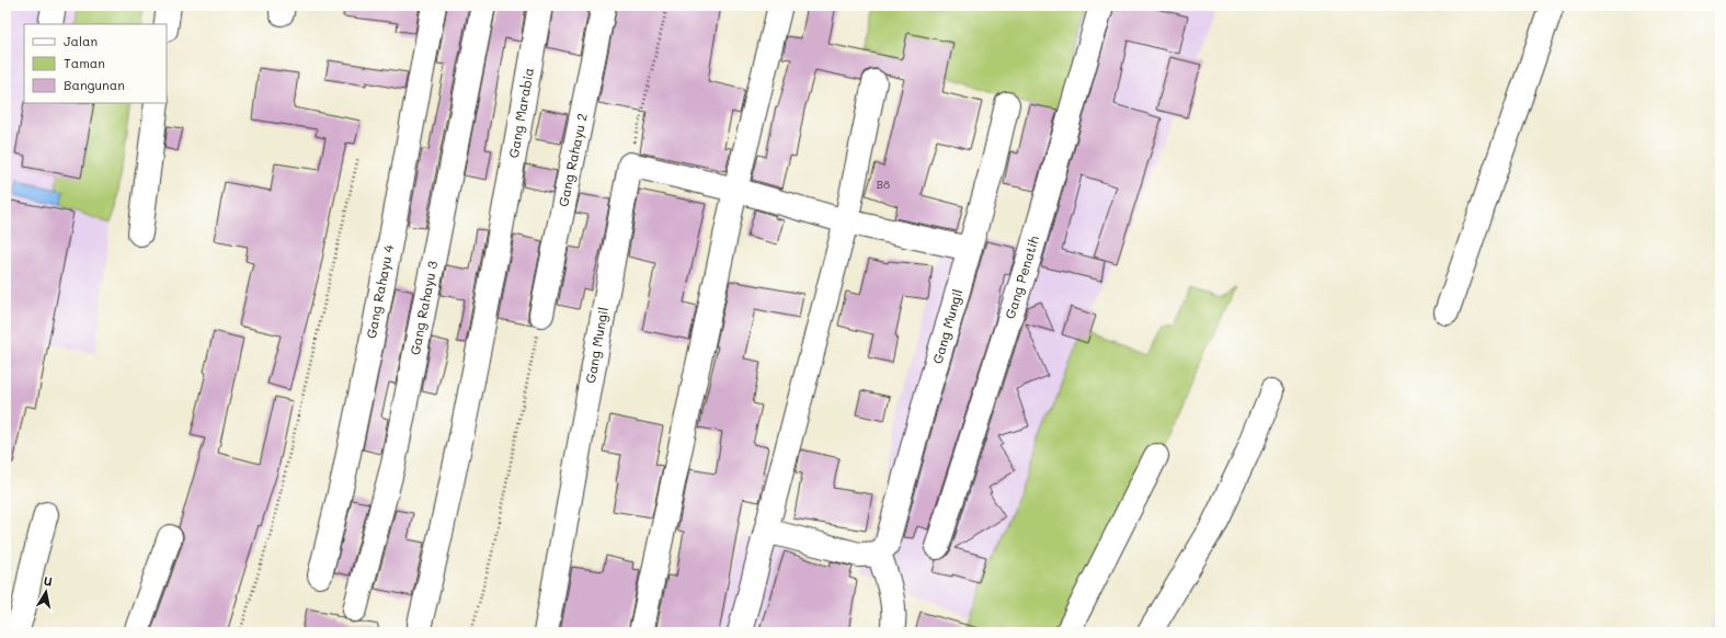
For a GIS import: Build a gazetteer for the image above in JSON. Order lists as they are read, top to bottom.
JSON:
{
  "streets": {
    "street": [
      "Gang Marabia",
      "Gang Rahayu 2",
      "Gang Penatih",
      "Gang Rahayu 4",
      "Gang Rahayu 3",
      "Gang Mungil"
    ]
  },
  "house_numbers": ["B8"],
  "legend": ["Jalan", "Taman", "Bangunan"],
  "north": "top"
}
